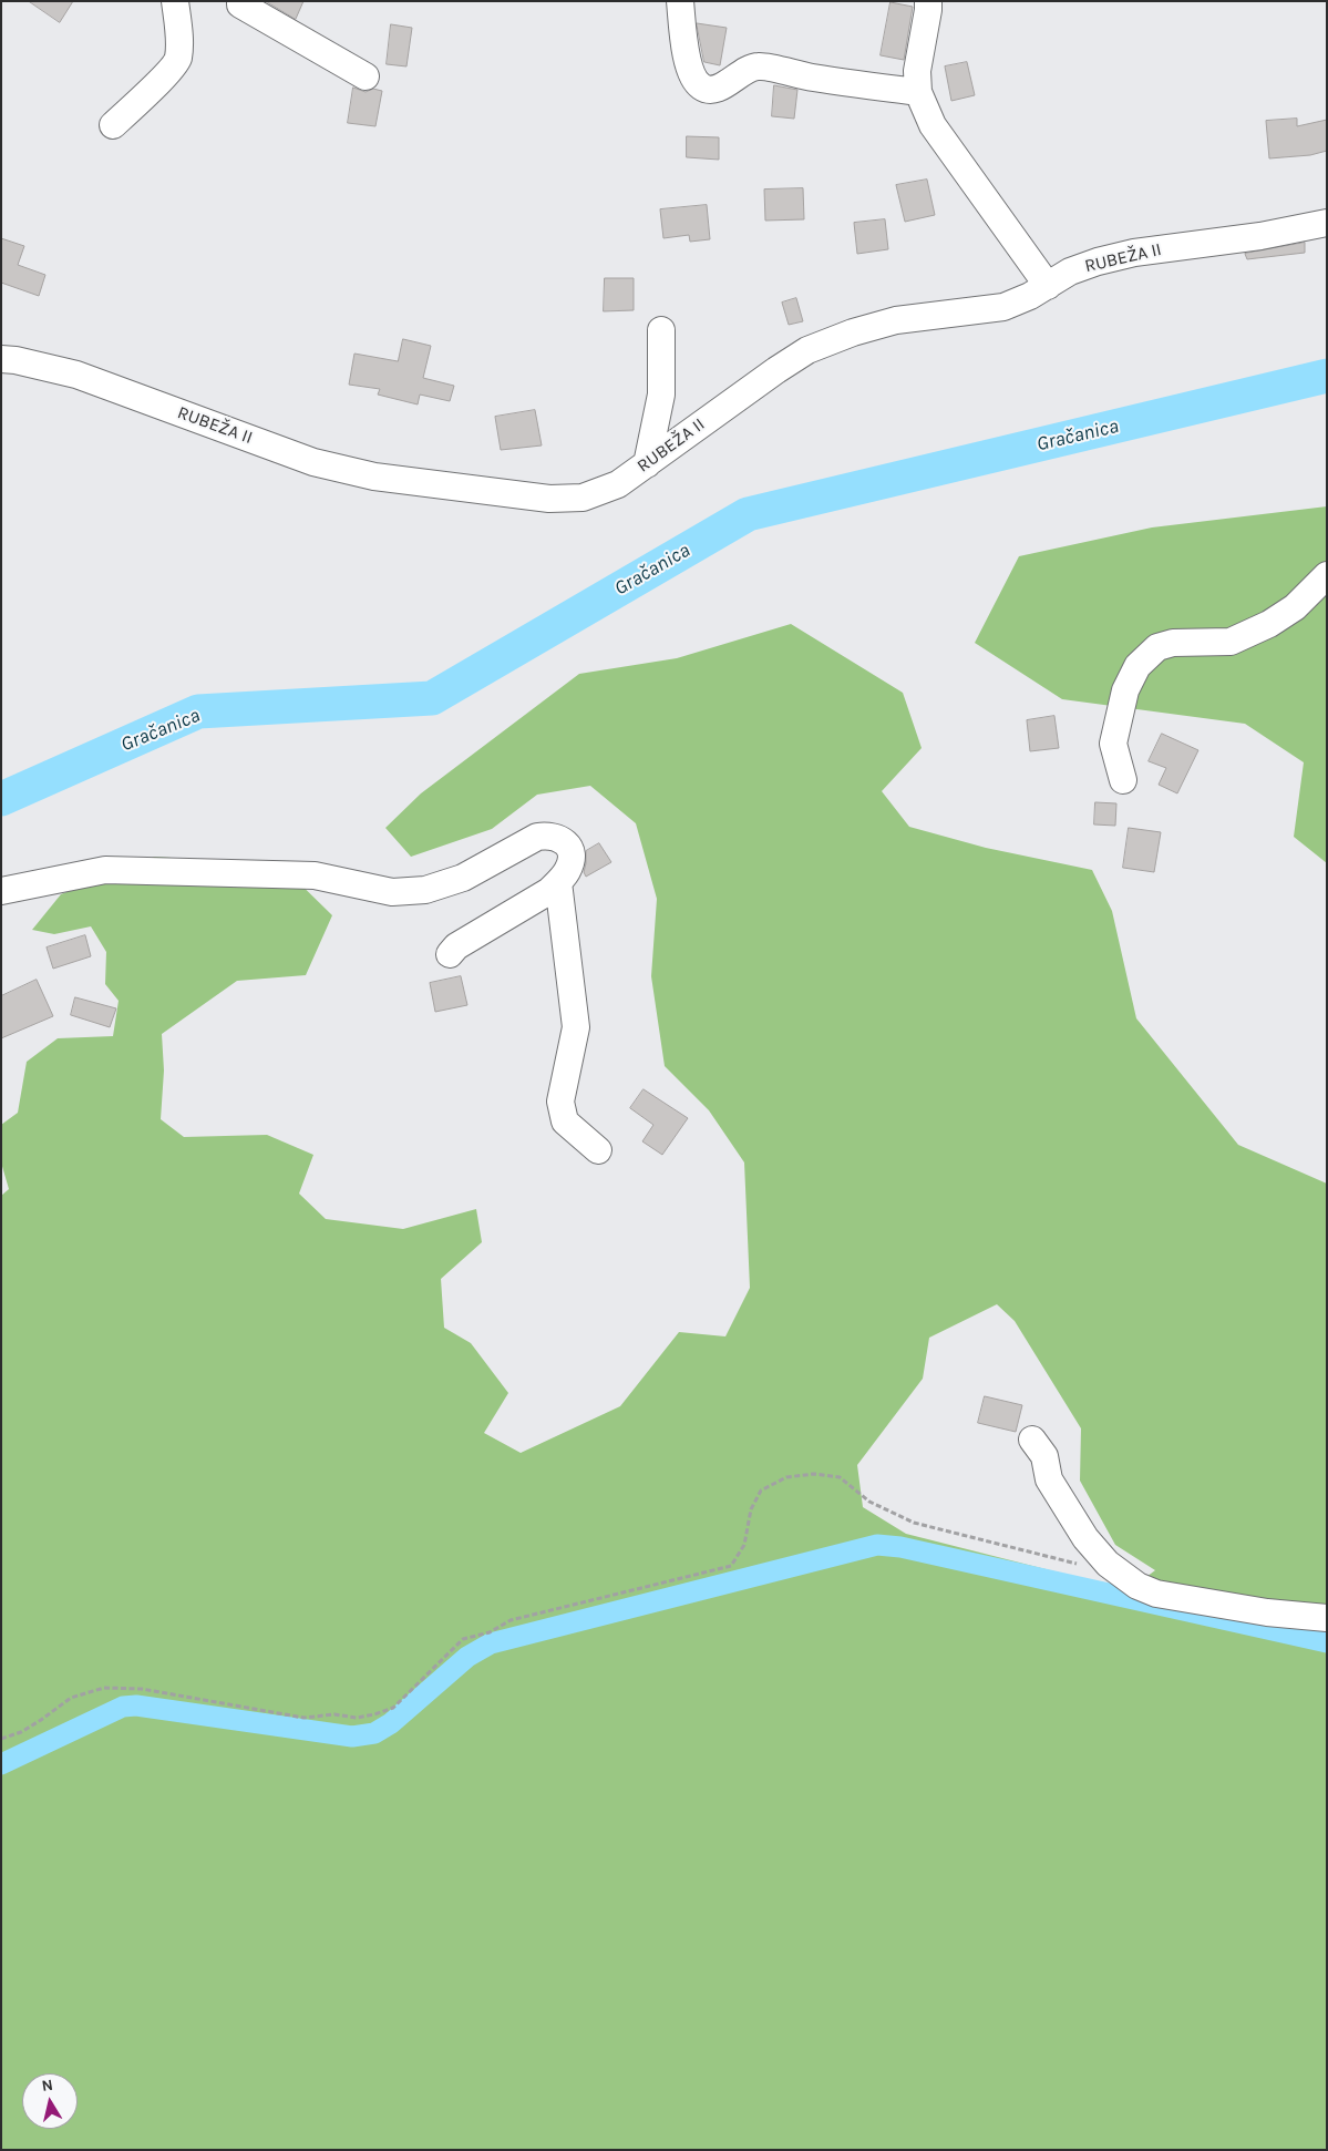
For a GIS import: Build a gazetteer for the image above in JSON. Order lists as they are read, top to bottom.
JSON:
{
  "streets": {
    "street": ["RUBEŽA II"]
  },
  "water": ["Gračanica"],
  "north": "top"
}
